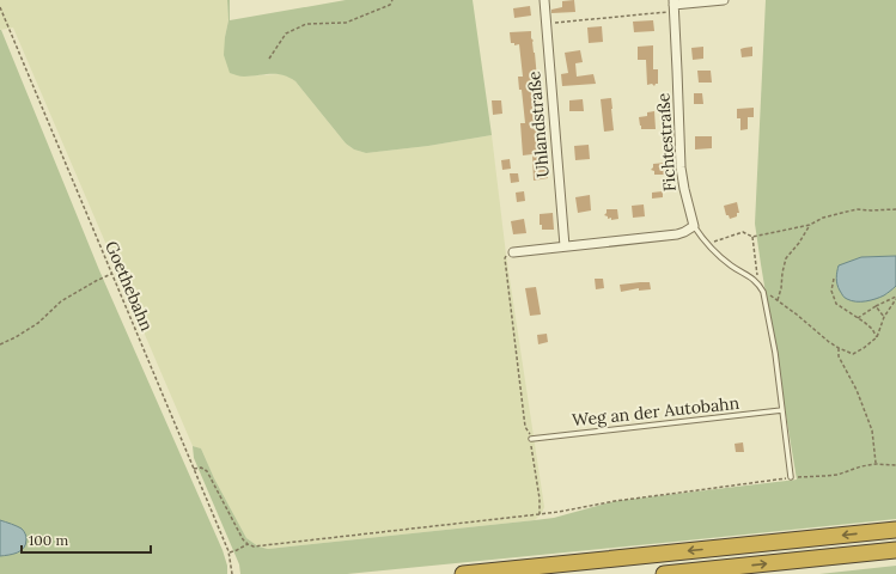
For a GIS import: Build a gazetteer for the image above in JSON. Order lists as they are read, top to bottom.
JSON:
{
  "streets": {
    "street": ["Uhlandstraße", "Fichtestraße"],
    "lane": ["Weg an der Autobahn"],
    "path": ["Goethebahn"]
  },
  "scale_bar": "100 m"
}
